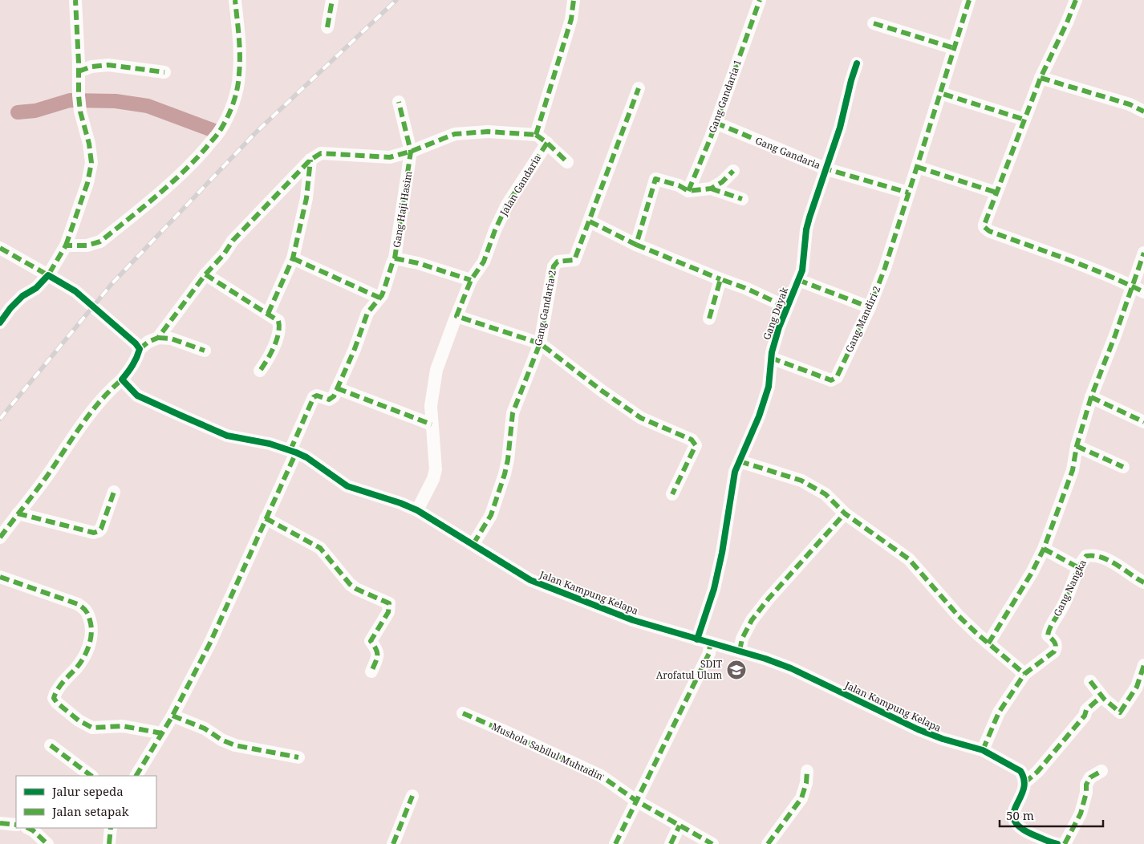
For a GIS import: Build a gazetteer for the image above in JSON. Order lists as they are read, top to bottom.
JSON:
{
  "streets": {
    "street": [
      "Gang Gandaria 1",
      "Gang Gandaria",
      "Jalan Gandaria",
      "Gang Haji Hasim",
      "Gang Gandaria 2",
      "Gang Dayak",
      "Gang Mandiri 2",
      "Gang Nangka",
      "Jalan Kampung Kelapa",
      "Mushola Sabilul Muhtadin"
    ]
  },
  "crossings": [
    ["Gang Gandaria 1", "Gang Gandaria"],
    ["Gang Gandaria", "Gang Dayak"],
    ["Gang Gandaria", "Gang Mandiri 2"],
    ["Gang Haji Hasim", "Jalan Kampung Kelapa"],
    ["Gang Gandaria 2", "Jalan Kampung Kelapa"],
    ["Gang Dayak", "Gang Mandiri 2"],
    ["Gang Dayak", "Jalan Kampung Kelapa"],
    ["Gang Nangka", "Jalan Kampung Kelapa"]
  ],
  "places": {
    "school or university": ["SDIT Arofatul Ulum"]
  },
  "legend": ["Jalur sepeda", "Jalan setapak"],
  "scale_bar": "50 m"
}
